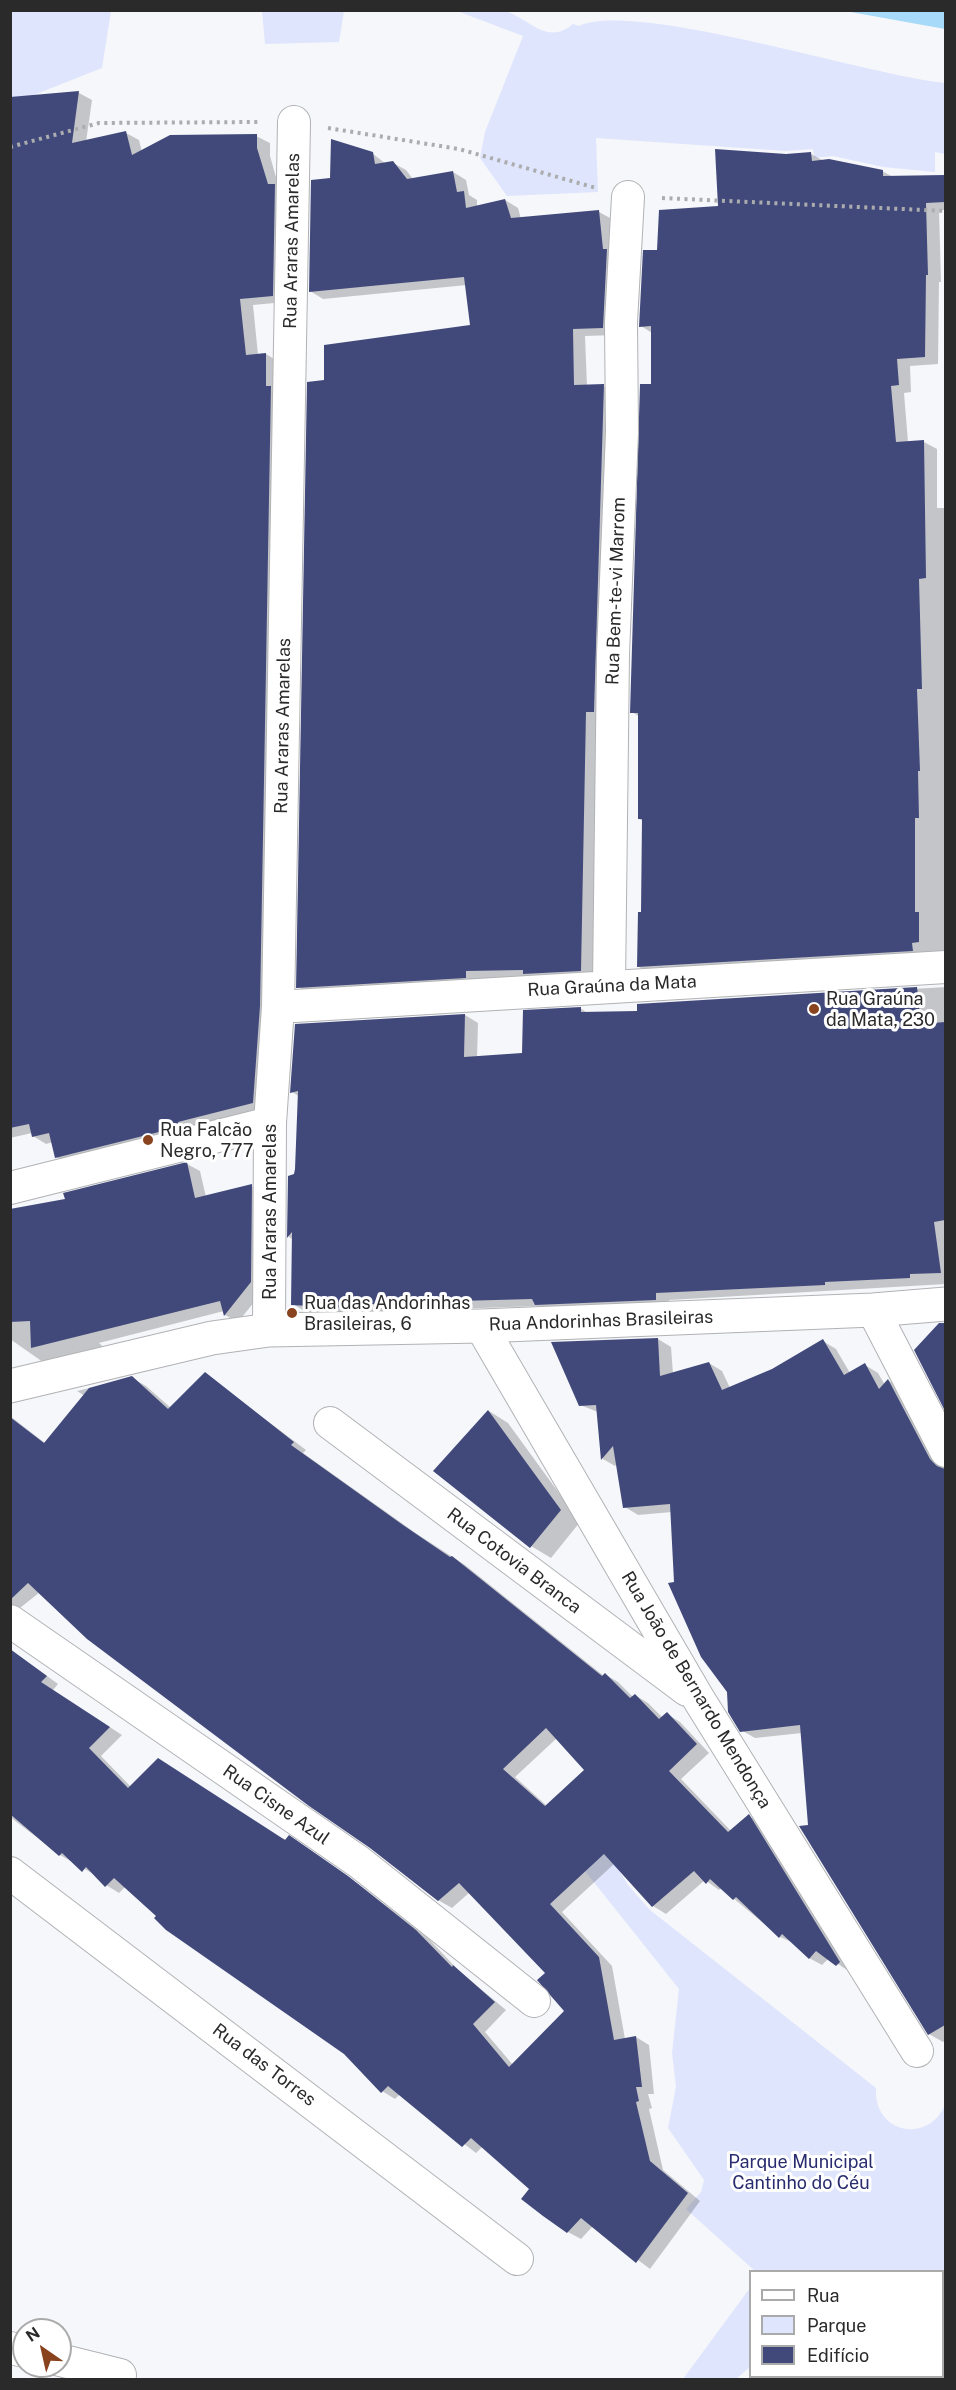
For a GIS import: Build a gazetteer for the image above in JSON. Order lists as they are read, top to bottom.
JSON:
{
  "streets": {
    "street": [
      "Rua Araras Amarelas",
      "Rua Bem-te-vi Marrom",
      "Rua Graúna da Mata",
      "Rua Andorinhas Brasileiras",
      "Rua Cotovia Branca",
      "Rua João de Bernardo Mendonça",
      "Rua Cisne Azul",
      "Rua das Torres"
    ]
  },
  "crossings": [
    ["Rua Araras Amarelas", "Rua Graúna da Mata"],
    ["Rua Araras Amarelas", "Rua Andorinhas Brasileiras"],
    ["Rua Bem-te-vi Marrom", "Rua Graúna da Mata"],
    ["Rua Andorinhas Brasileiras", "Rua João de Bernardo Mendonça"],
    ["Rua Cotovia Branca", "Rua João de Bernardo Mendonça"]
  ],
  "parks": ["Parque Municipal Cantinho do Céu"],
  "places": ["Rua Graúna da Mata, 230", "Rua Falcão Negro, 777", "Rua das Andorinhas Brasileiras, 6"],
  "legend": ["Rua", "Parque", "Edifício"],
  "north": "top left"
}
